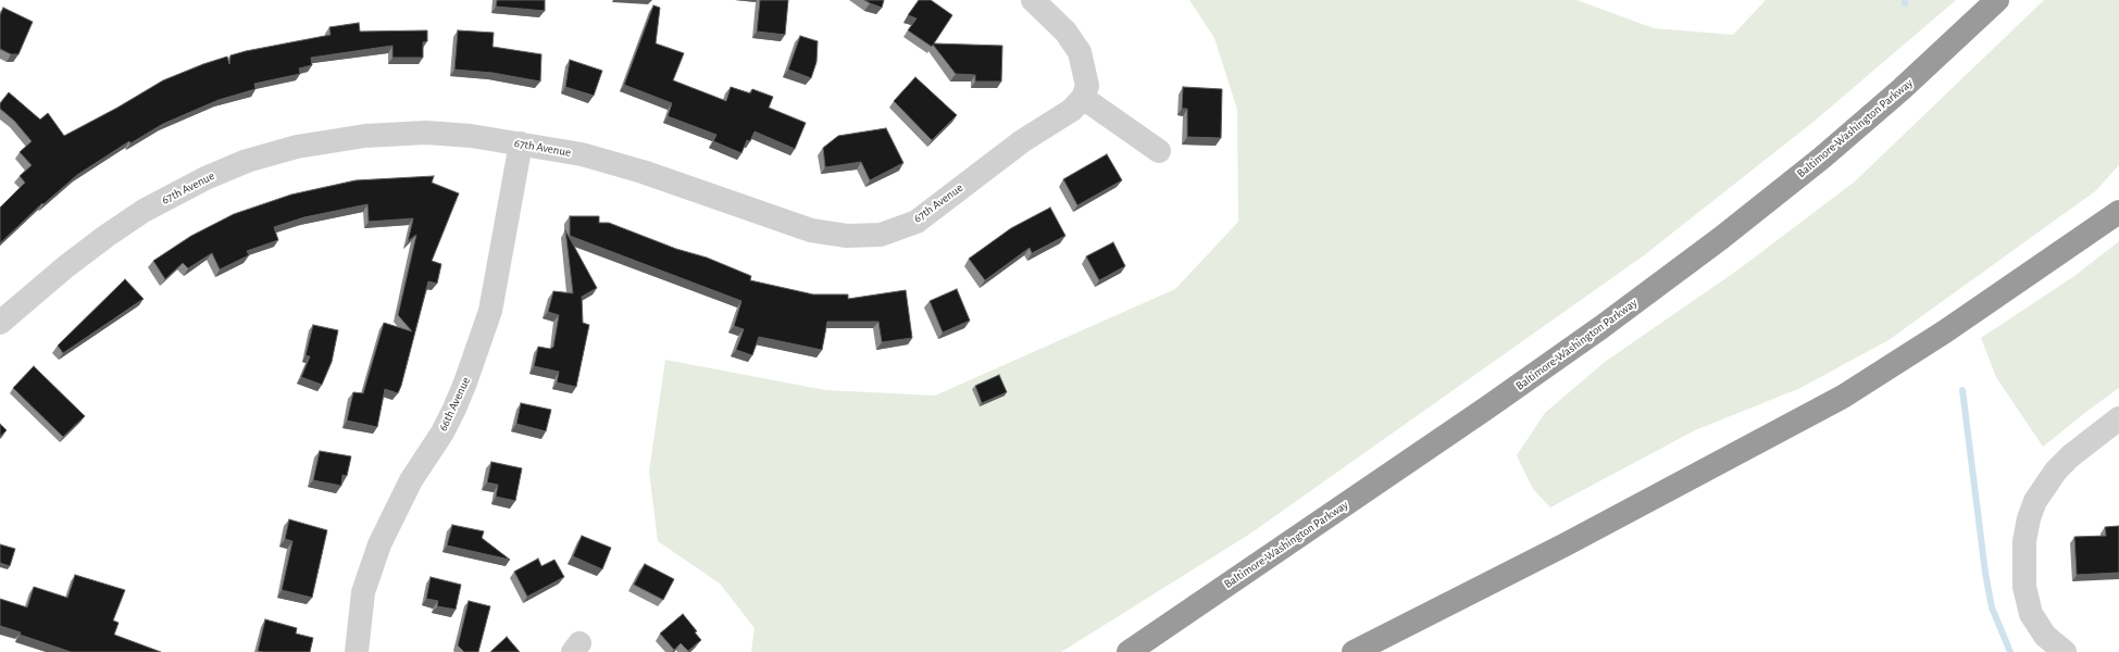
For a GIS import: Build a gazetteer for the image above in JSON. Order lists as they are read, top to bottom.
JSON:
{
  "streets": {
    "highway": ["Baltimore-Washington Parkway"],
    "street": ["67th Avenue", "66th Avenue"]
  },
  "crossings": [
    ["67th Avenue", "66th Avenue"]
  ]
}
